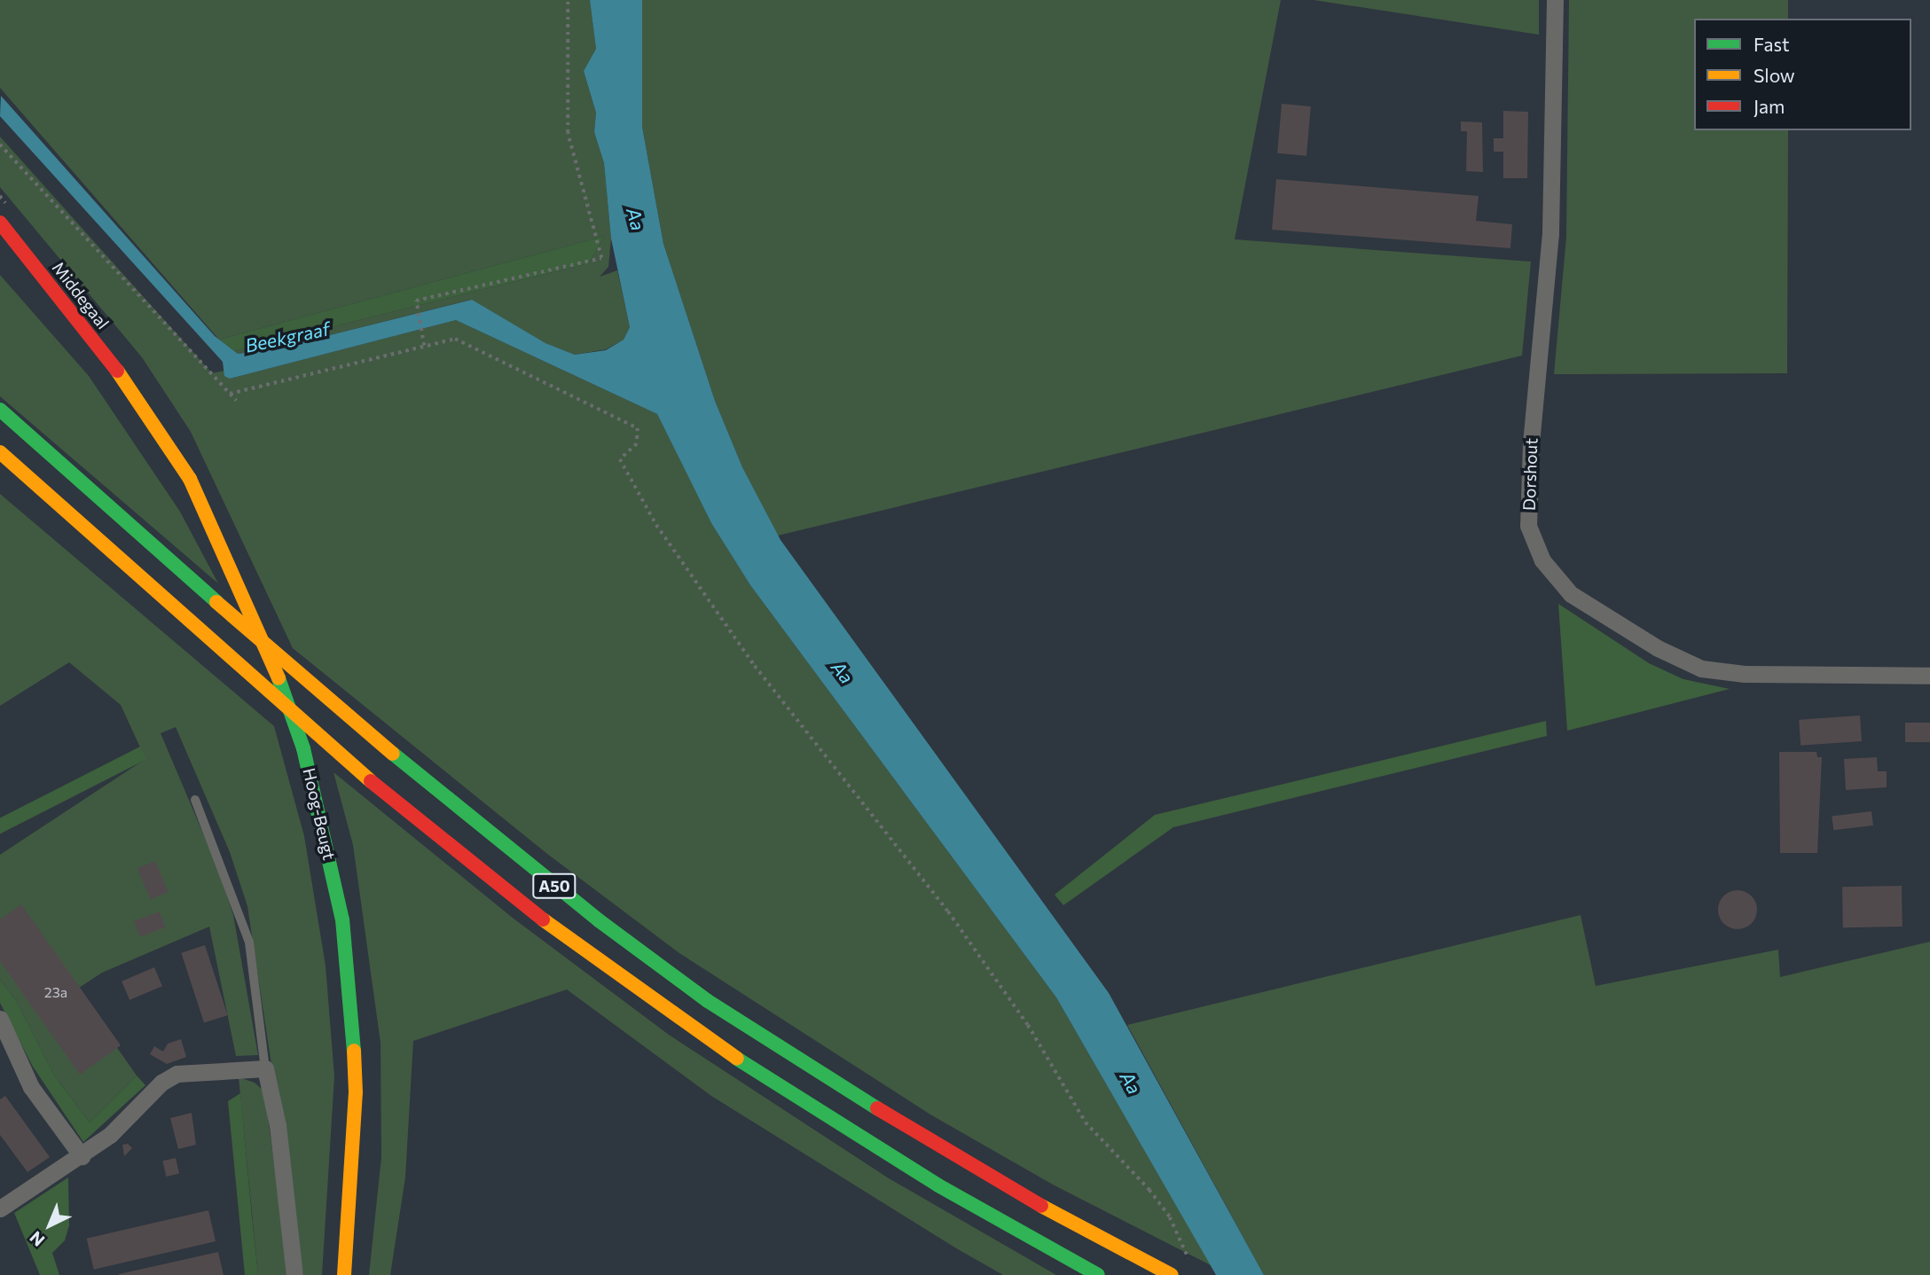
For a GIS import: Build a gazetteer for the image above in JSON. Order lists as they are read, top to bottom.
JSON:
{
  "streets": {
    "main road": ["Middegaal", "Hoog-Beugt", "A50"],
    "street": ["Dorshout"]
  },
  "crossings": [
    ["Middegaal", "Hoog-Beugt"]
  ],
  "water": ["Aa", "Beekgraaf"],
  "house_numbers": ["23a"],
  "legend": ["Fast", "Slow", "Jam"],
  "north": "bottom left"
}
